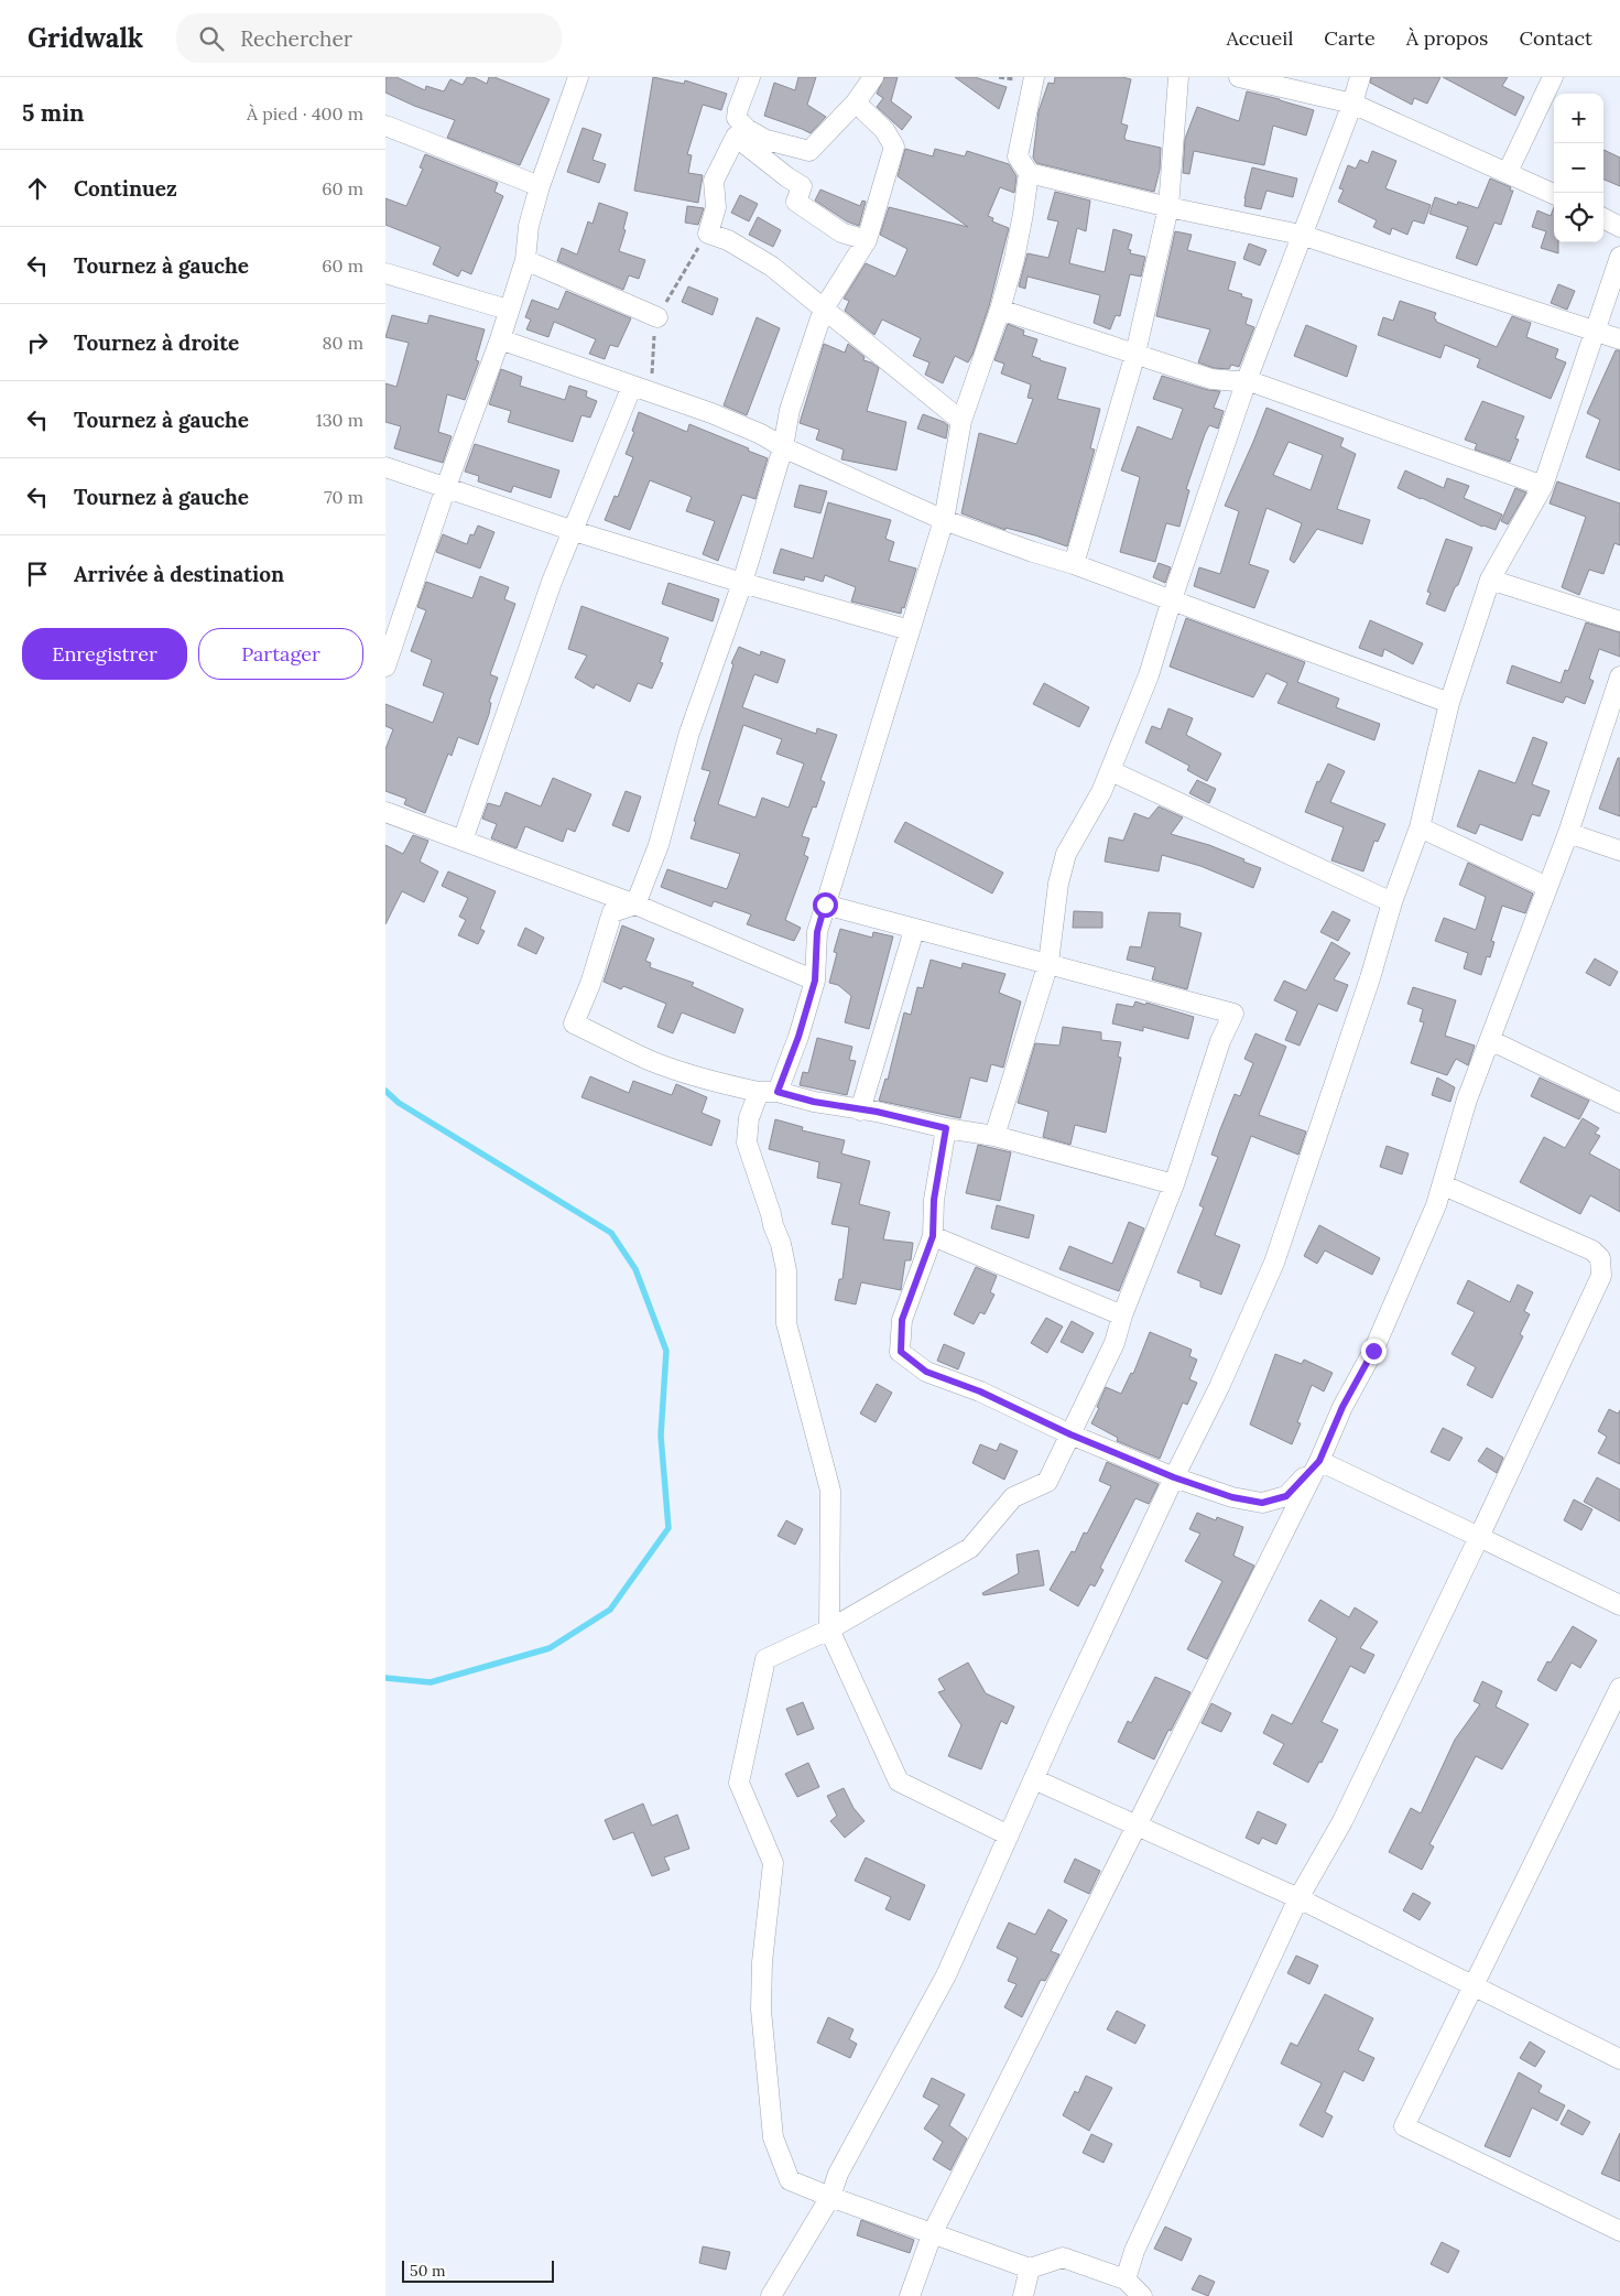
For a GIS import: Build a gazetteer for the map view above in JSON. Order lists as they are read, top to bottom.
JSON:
{
  "scale_bar": "50 m",
  "page": {
    "header": "Gridwalk",
    "search": "Rechercher",
    "nav": [
      "Accueil",
      "Carte",
      "À propos",
      "Contact"
    ],
    "heading": ["5 min", "À pied · 400 m"],
    "map_buttons": ["+", "−"],
    "list": [
      ["Continuez", "60 m"],
      ["Tournez à gauche", "60 m"],
      ["Tournez à droite", "80 m"],
      ["Tournez à gauche", "130 m"],
      ["Tournez à gauche", "70 m"],
      "Arrivée à destination"
    ],
    "buttons": ["Enregistrer", "Partager"],
    "scale": "50 m"
  }
}
